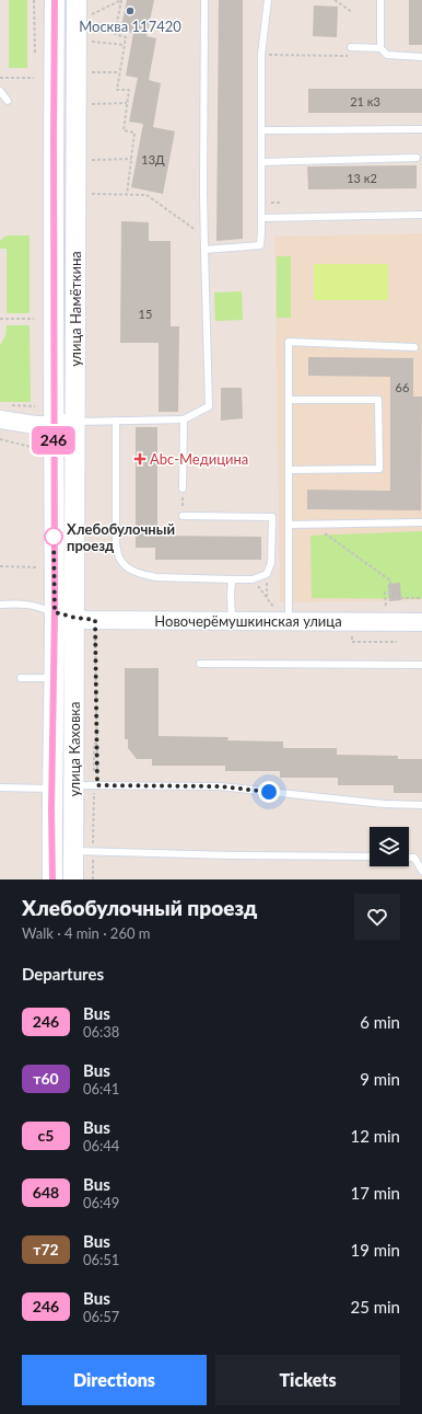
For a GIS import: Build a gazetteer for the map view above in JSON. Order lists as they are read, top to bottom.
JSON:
{
  "streets": {
    "main road": ["улица Намёткина", "улица Каховка"],
    "street": ["Новочерёмушкинская улица"]
  },
  "crossings": [
    ["улица Намёткина", "Новочерёмушкинская улица"],
    ["улица Намёткина", "улица Каховка"],
    ["Новочерёмушкинская улица", "улица Каховка"]
  ],
  "places": {
    "other": ["Москва 117420", "Хлебобулочный проезд"],
    "health": ["Abc-Медицина"]
  },
  "lines": ["bus line 246"],
  "house_numbers": [
    "21 к3",
    "13Д",
    "13 к2",
    "15",
    "66"
  ],
  "page": {
    "on_map": "246",
    "heading": [
      ["Хлебобулочный проезд", "Walk · 4 min · 260 m"],
      "Departures"
    ],
    "list": [
      {
        "mark": "246",
        "name": "Bus",
        "note": "06:38",
        "value": "6 min"
      },
      {
        "mark": "т60",
        "name": "Bus",
        "note": "06:41",
        "value": "9 min"
      },
      {
        "mark": "с5",
        "name": "Bus",
        "note": "06:44",
        "value": "12 min"
      },
      {
        "mark": "648",
        "name": "Bus",
        "note": "06:49",
        "value": "17 min"
      },
      {
        "mark": "т72",
        "name": "Bus",
        "note": "06:51",
        "value": "19 min"
      },
      {
        "mark": "246",
        "name": "Bus",
        "note": "06:57",
        "value": "25 min"
      }
    ],
    "buttons": ["Directions", "Tickets"]
  }
}
